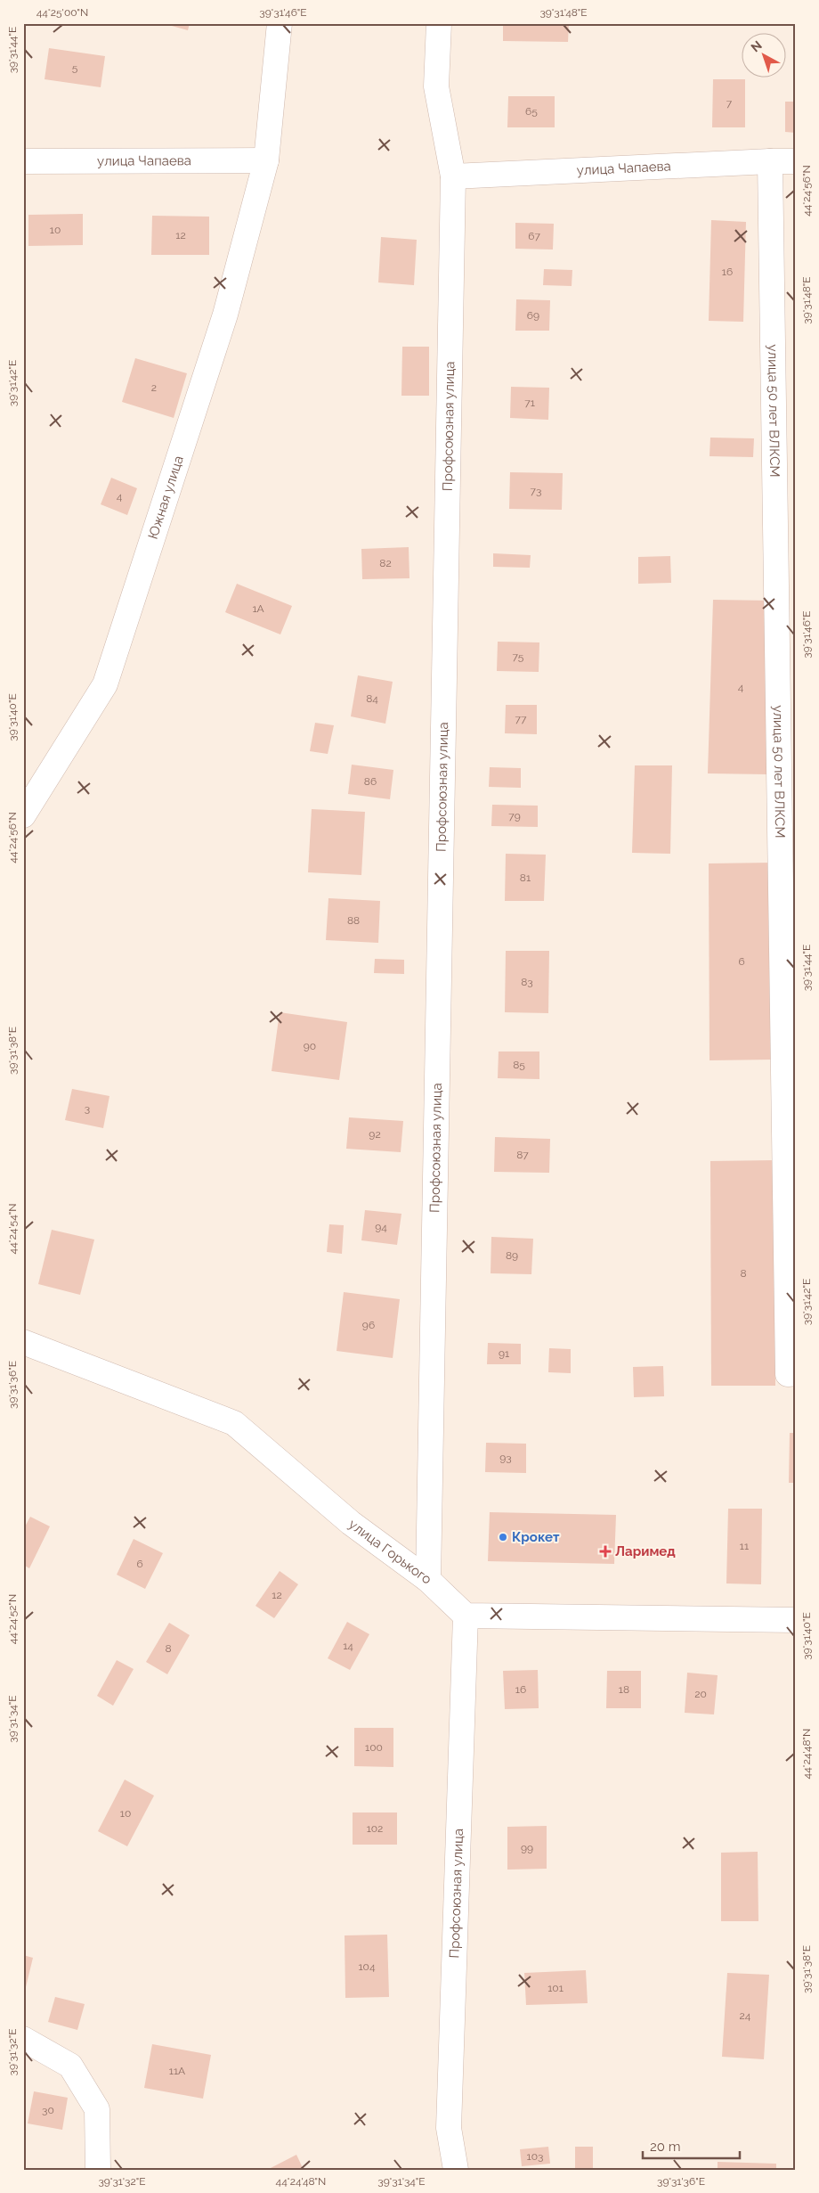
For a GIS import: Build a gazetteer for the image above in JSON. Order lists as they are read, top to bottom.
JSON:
{
  "streets": {
    "street": [
      "улица Чапаева",
      "улица 50 лет ВЛКСМ",
      "Профсоюзная улица",
      "Южная улица",
      "улица Горького"
    ]
  },
  "crossings": [
    ["улица Чапаева", "улица 50 лет ВЛКСМ"],
    ["улица Чапаева", "Профсоюзная улица"],
    ["улица Чапаева", "Южная улица"],
    ["Профсоюзная улица", "улица Горького"]
  ],
  "places": {
    "other": ["Крокет"],
    "health": ["Ларимед"]
  },
  "house_numbers": [
    "5",
    "7",
    "65",
    "10",
    "12",
    "67",
    "16",
    "69",
    "2",
    "71",
    "73",
    "4",
    "82",
    "1А",
    "75",
    "4",
    "84",
    "77",
    "86",
    "79",
    "81",
    "88",
    "6",
    "83",
    "90",
    "85",
    "3",
    "92",
    "87",
    "94",
    "89",
    "8",
    "96",
    "91",
    "93",
    "11",
    "6",
    "12",
    "14",
    "8",
    "16",
    "18",
    "20",
    "100",
    "10",
    "102",
    "99",
    "104",
    "101",
    "24",
    "11А",
    "30",
    "103"
  ],
  "scale_bar": "20 m",
  "north": "top left",
  "coordinates": [
    "44°25'00\"N",
    "39°31'46\"E",
    "39°31'48\"E",
    "39°31'44\"E",
    "44°24'56\"N",
    "39°31'42\"E",
    "39°31'40\"E",
    "39°31'38\"E",
    "44°24'54\"N",
    "39°31'36\"E",
    "44°24'52\"N",
    "39°31'34\"E",
    "44°24'48\"N",
    "39°31'32\"E"
  ]
}
